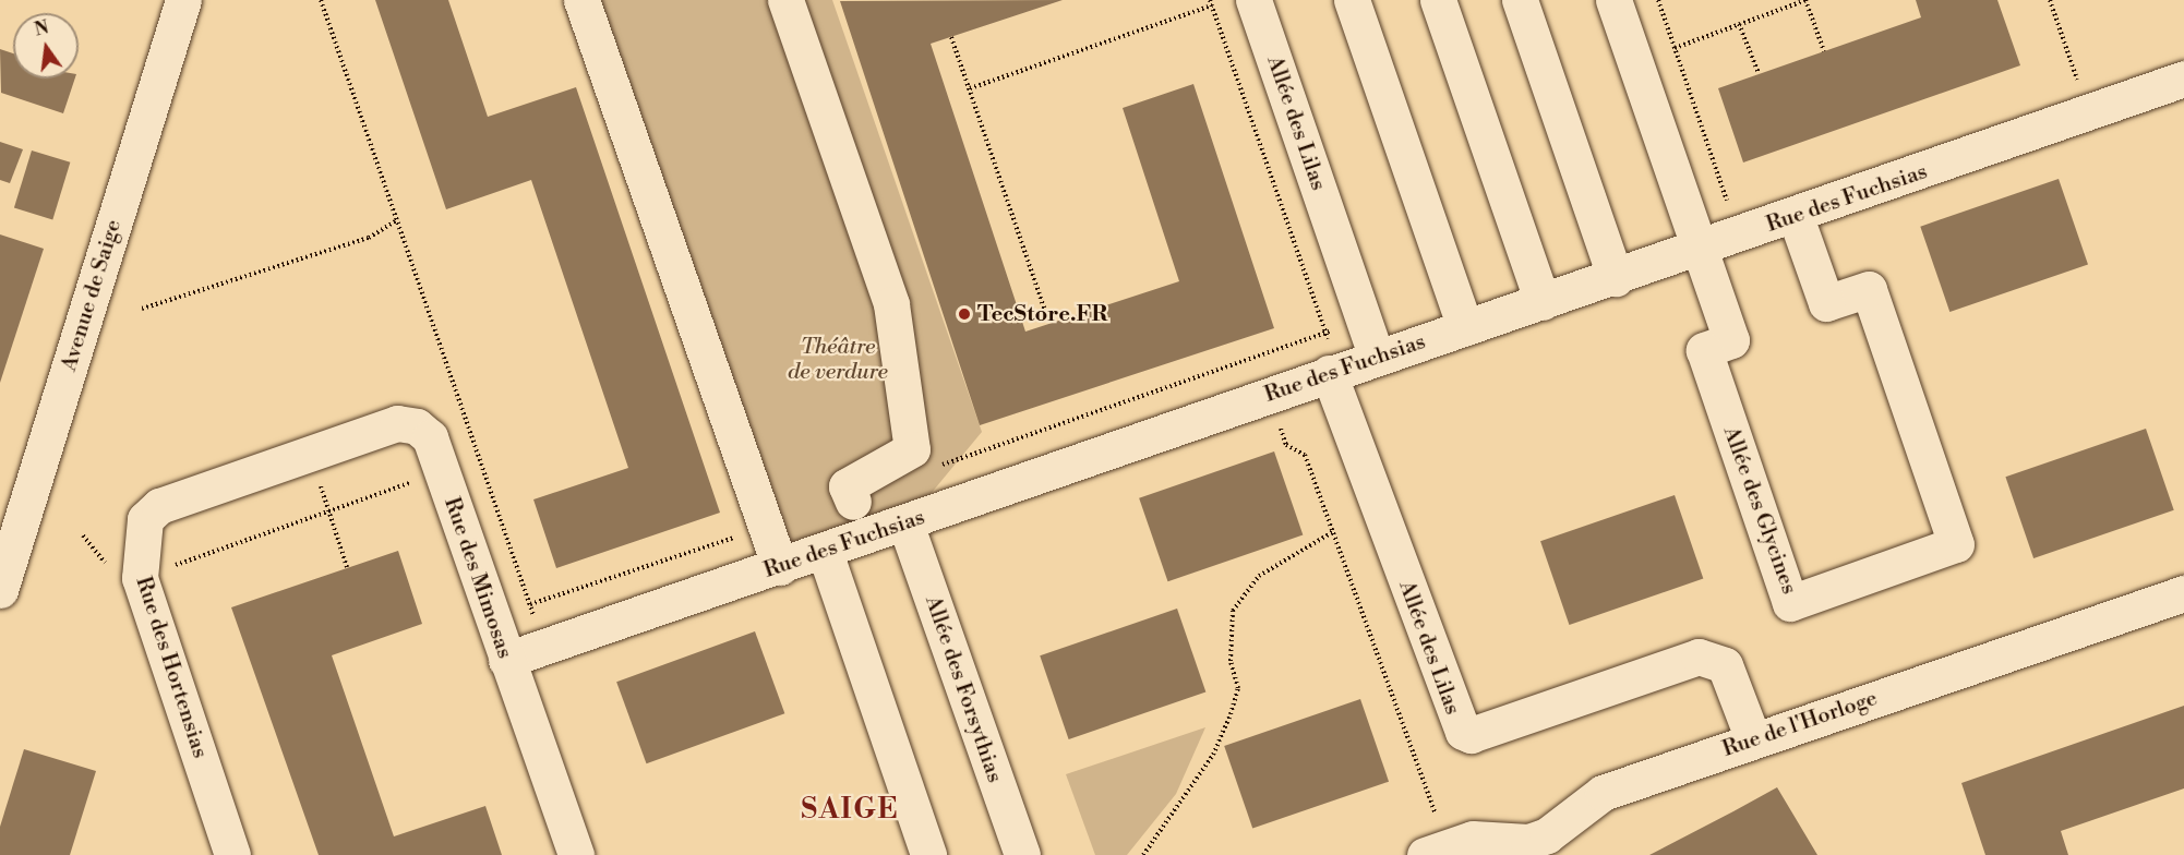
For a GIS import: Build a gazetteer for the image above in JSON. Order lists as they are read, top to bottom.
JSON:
{
  "streets": {
    "street": [
      "Allée des Lilas",
      "Rue des Fuchsias",
      "Avenue de Saige",
      "Allée des Glycines",
      "Rue des Mimosas",
      "Rue des Hortensias",
      "Allée des Forsythias",
      "Rue de l'Horloge"
    ]
  },
  "crossings": [
    ["Allée des Lilas", "Rue des Fuchsias"],
    ["Allée des Lilas", "Rue de l'Horloge"],
    ["Rue des Fuchsias", "Allée des Glycines"],
    ["Rue des Fuchsias", "Rue des Mimosas"],
    ["Rue des Fuchsias", "Allée des Forsythias"],
    ["Rue des Mimosas", "Rue des Hortensias"]
  ],
  "districts": ["SAIGE"],
  "parks": ["Théâtre de verdure"],
  "places": ["TecStore.FR"],
  "north": "top"
}
